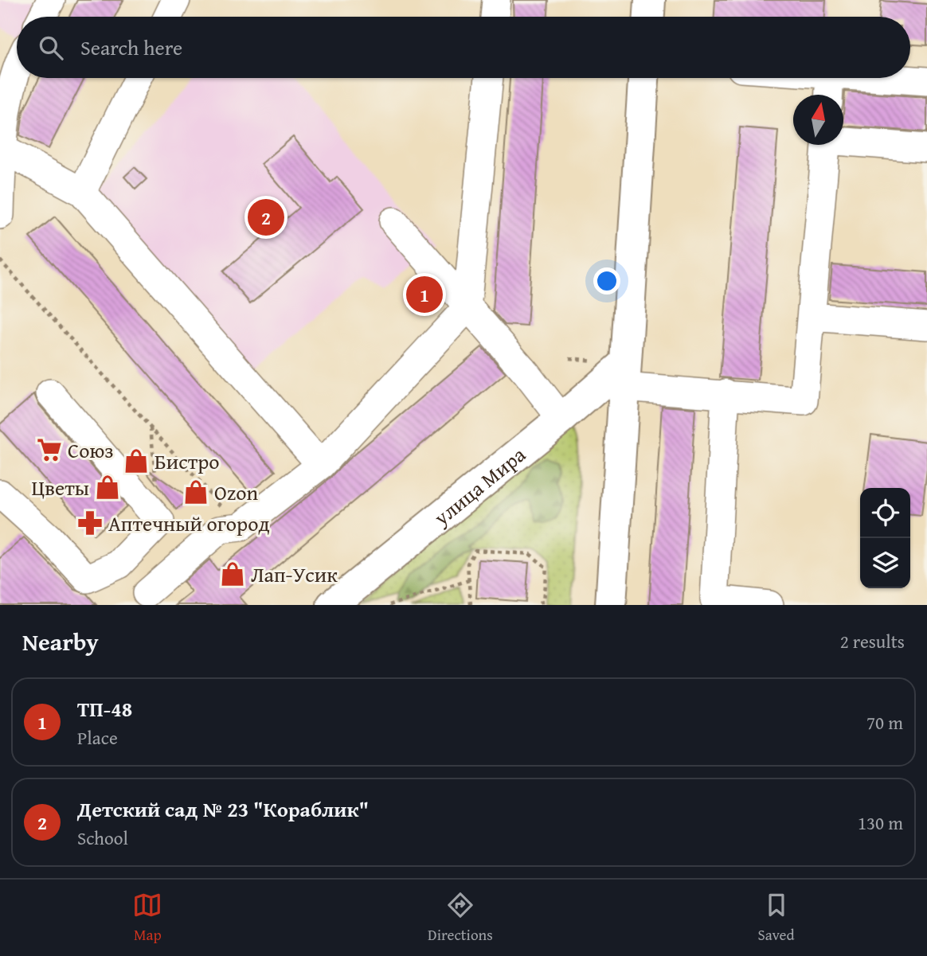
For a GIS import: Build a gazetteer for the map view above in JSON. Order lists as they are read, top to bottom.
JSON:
{
  "streets": {
    "main road": ["улица Мира"]
  },
  "places": {
    "supermarket": ["Союз"],
    "shop": [
      "Бистро",
      "Цветы",
      "Ozon",
      "Лап-Усик"
    ],
    "pharmacy": ["Аптечный огород"]
  },
  "north": "top",
  "page": {
    "search": "Search here",
    "pins": ["2", "1"],
    "heading": ["Nearby", "2 results"],
    "list": [
      {
        "mark": "1",
        "name": "ТП-48",
        "note": "Place",
        "value": "70 m"
      },
      {
        "mark": "2",
        "name": "Детский сад № 23 \"Кораблик\"",
        "note": "School",
        "value": "130 m"
      }
    ],
    "nav": ["Map", "Directions", "Saved"]
  }
}
